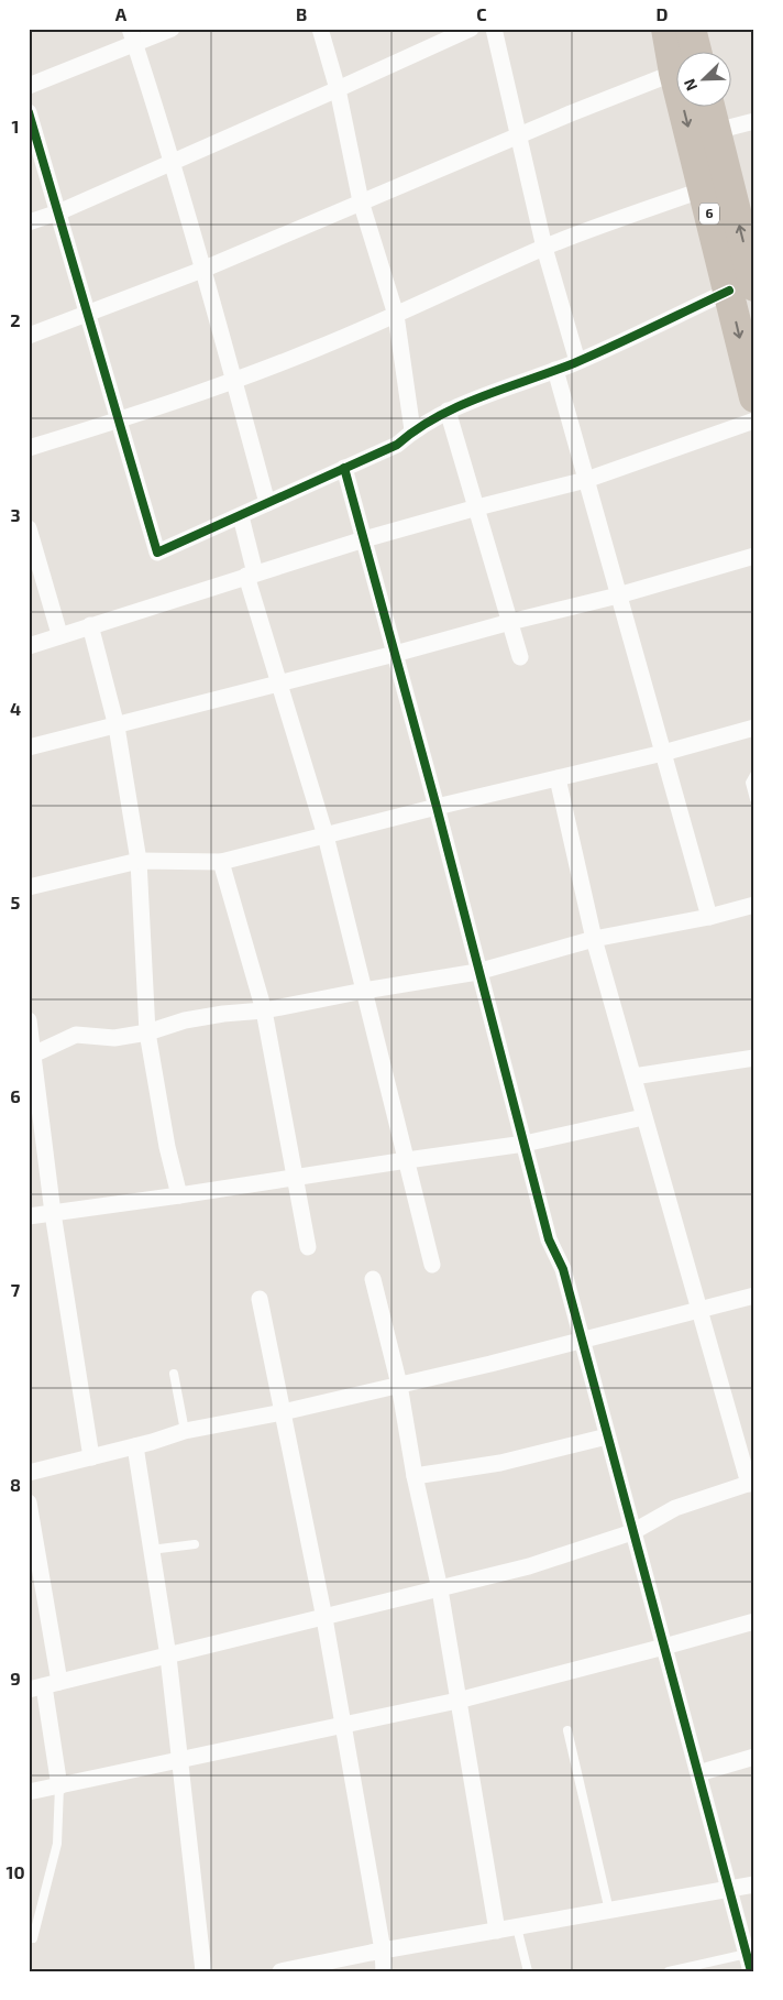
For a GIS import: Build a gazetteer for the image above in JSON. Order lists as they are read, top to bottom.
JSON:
{
  "streets": {
    "highway": ["6"]
  },
  "north": "bottom left",
  "grid": {
    "columns": [
      "A",
      "B",
      "C",
      "D"
    ],
    "rows": [
      "1",
      "2",
      "3",
      "4",
      "5",
      "6",
      "7",
      "8",
      "9",
      "10"
    ]
  }
}
